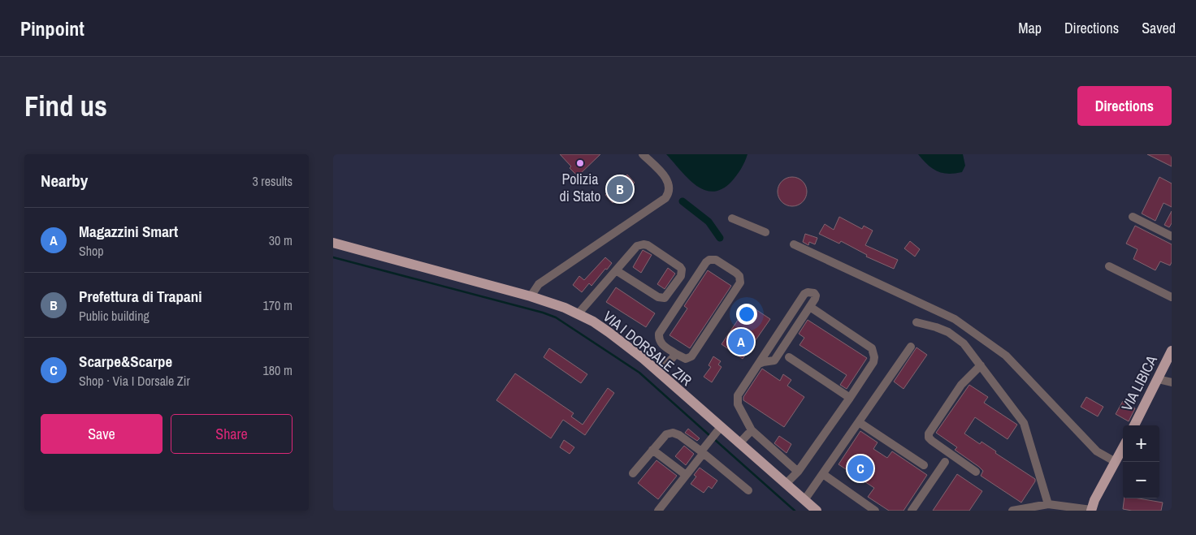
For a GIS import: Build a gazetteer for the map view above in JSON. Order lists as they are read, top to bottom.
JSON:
{
  "streets": {
    "main road": ["VIA I DORSALE ZIR", "VIA LIBICA"]
  },
  "places": ["Polizia di Stato"],
  "page": {
    "header": "Pinpoint",
    "nav": ["Map", "Directions", "Saved"],
    "buttons": [
      "Directions",
      ["Save", "Share"]
    ],
    "title": "Find us",
    "heading": ["Nearby", "3 results"],
    "pins": ["B", "A", "C"],
    "list": [
      {
        "mark": "A",
        "name": "Magazzini Smart",
        "note": "Shop",
        "value": "30 m"
      },
      {
        "mark": "B",
        "name": "Prefettura di Trapani",
        "note": "Public building",
        "value": "170 m"
      },
      {
        "mark": "C",
        "name": "Scarpe&Scarpe",
        "note": "Shop · Via I Dorsale Zir",
        "value": "180 m"
      }
    ],
    "map_buttons": ["+", "−"]
  }
}
